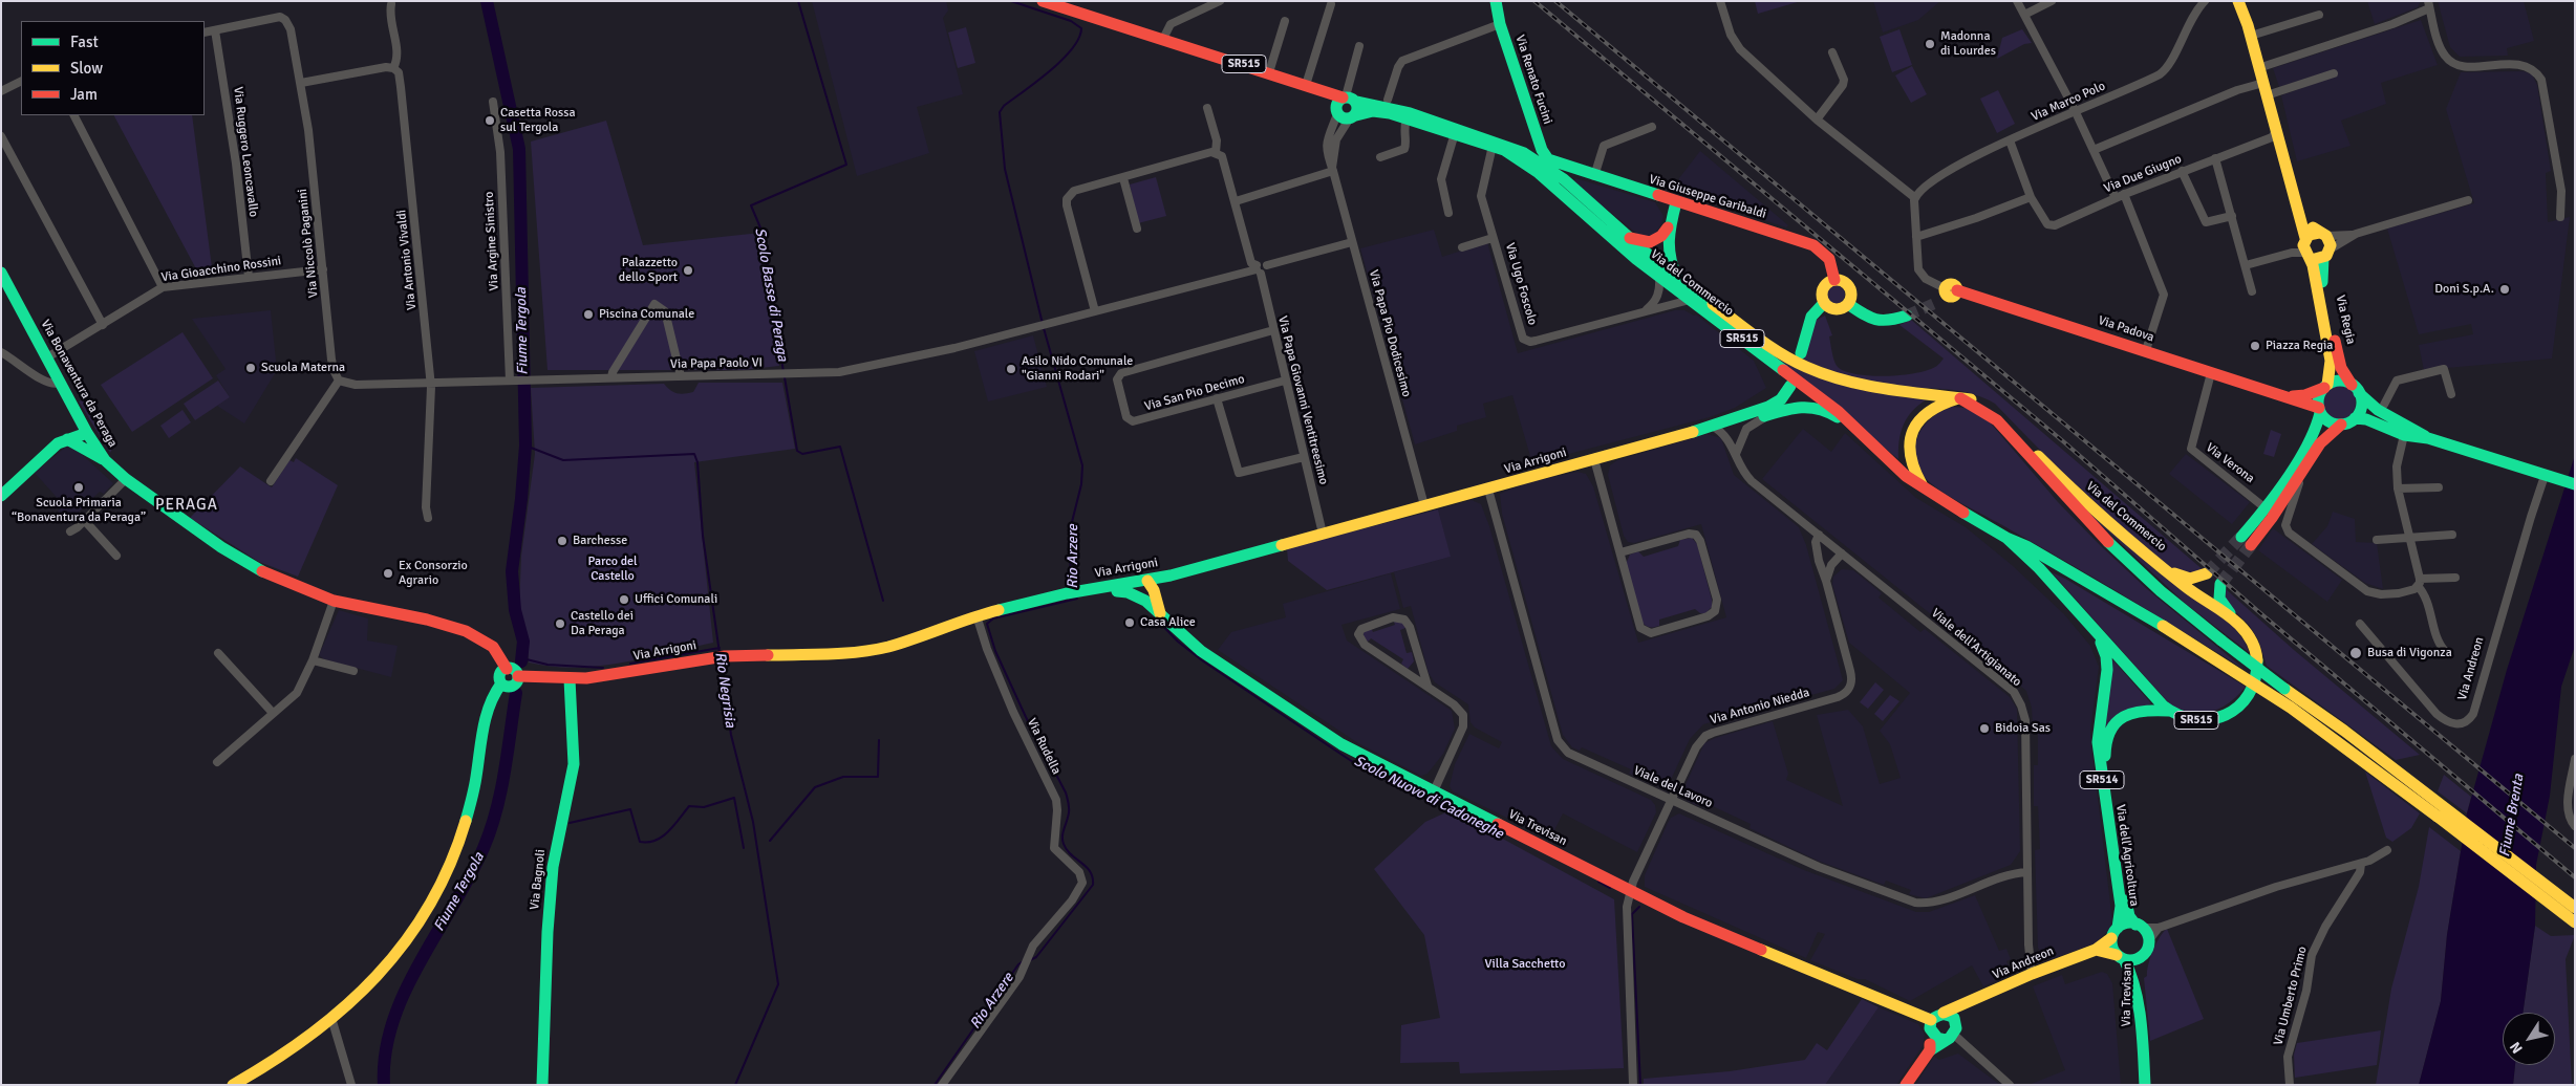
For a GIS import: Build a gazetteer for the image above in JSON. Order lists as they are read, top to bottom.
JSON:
{
  "streets": {
    "main road": [
      "SR515",
      "Via Renato Fucini",
      "Via Giuseppe Garibaldi",
      "Via del Commercio",
      "Via Regia",
      "Via Padova",
      "Via Bonaventura da Peraga",
      "Via Arrigoni",
      "Via Andreon",
      "SR514",
      "Via Trevisan",
      "Via dell'Agricoltura",
      "Via Bagnoli"
    ],
    "street": [
      "Via Marco Polo",
      "Via Ruggero Leoncavallo",
      "Via Due Giugno",
      "Via Argine Sinistro",
      "Via Niccolò Paganini",
      "Via Antonio Vivaldi",
      "Via Gioacchino Rossini",
      "Via Ugo Foscolo",
      "Via Papa Pio Dodicesimo",
      "Via Papa Paolo VI",
      "Via San Pio Decimo",
      "Via Papa Giovanni Ventitreesimo",
      "Via Verona",
      "Viale dell'Artigianato",
      "Via Antonio Niedda",
      "Via Rudella",
      "Viale del Lavoro",
      "Via Umberto Primo"
    ]
  },
  "crossings": [
    ["SR515", "Via del Commercio"],
    ["SR515", "Via Ugo Foscolo"],
    ["SR515", "Via Papa Pio Dodicesimo"],
    ["Via Renato Fucini", "Via Giuseppe Garibaldi"],
    ["Via Marco Polo", "Via Due Giugno"],
    ["Via Ruggero Leoncavallo", "Via Niccolò Paganini"],
    ["Via Ruggero Leoncavallo", "Via Gioacchino Rossini"],
    ["Via Argine Sinistro", "Via Papa Paolo VI"],
    ["Via Niccolò Paganini", "Via Gioacchino Rossini"],
    ["Via Niccolò Paganini", "Via Papa Paolo VI"],
    ["Via Antonio Vivaldi", "Via Papa Paolo VI"],
    ["Via Gioacchino Rossini", "Via Bonaventura da Peraga"],
    ["Via del Commercio", "Via Arrigoni"],
    ["Via del Commercio", "Via dell'Agricoltura"],
    ["Via Regia", "Via Padova"],
    ["Via Padova", "Via Verona"],
    ["Via Papa Pio Dodicesimo", "Via Arrigoni"],
    ["Via Papa Paolo VI", "Via Papa Giovanni Ventitreesimo"],
    ["Via Bonaventura da Peraga", "Via Arrigoni"],
    ["Via San Pio Decimo", "Via Papa Giovanni Ventitreesimo"],
    ["Via Papa Giovanni Ventitreesimo", "Via Arrigoni"],
    ["Via Arrigoni", "Viale dell'Artigianato"],
    ["Via Arrigoni", "Via Rudella"],
    ["Via Arrigoni", "Viale del Lavoro"],
    ["Via Arrigoni", "Via Trevisan"],
    ["Via Arrigoni", "Via Bagnoli"],
    ["Viale dell'Artigianato", "Via Andreon"],
    ["Viale dell'Artigianato", "Via Antonio Niedda"],
    ["Viale dell'Artigianato", "Viale del Lavoro"],
    ["Via Andreon", "SR514"],
    ["Via Andreon", "Via Trevisan"],
    ["Via Andreon", "Via dell'Agricoltura"],
    ["Via Antonio Niedda", "Viale del Lavoro"],
    ["Via Antonio Niedda", "Via Trevisan"],
    ["SR514", "Via Trevisan"],
    ["SR514", "Via dell'Agricoltura"],
    ["Via Trevisan", "Via dell'Agricoltura"]
  ],
  "districts": ["PERAGA"],
  "water": [
    "Scolo Basse di Peraga",
    "Fiume Tergola",
    "Rio Arzere",
    "Rio Negrisia",
    "Scolo Nuovo di Cadoneghe",
    "Fiume Brenta"
  ],
  "parks": ["Parco del Castello", "Villa Sacchetto"],
  "places": [
    "Madonna di Lourdes",
    "Casetta Rossa sul Tergola",
    "Palazzetto dello Sport",
    "Doni S.p.A.",
    "Piscina Comunale",
    "Piazza Regia",
    "Scuola Materna",
    "Asilo Nido Comunale \"Gianni Rodari\"",
    "Scuola Primaria “Bonaventura da Peraga”",
    "Barchesse",
    "Ex Consorzio Agrario",
    "Uffici Comunali",
    "Casa Alice",
    "Castello dei Da Peraga",
    "Busa di Vigonza",
    "Bidoia Sas"
  ],
  "legend": ["Fast", "Slow", "Jam"],
  "north": "bottom left"
}
